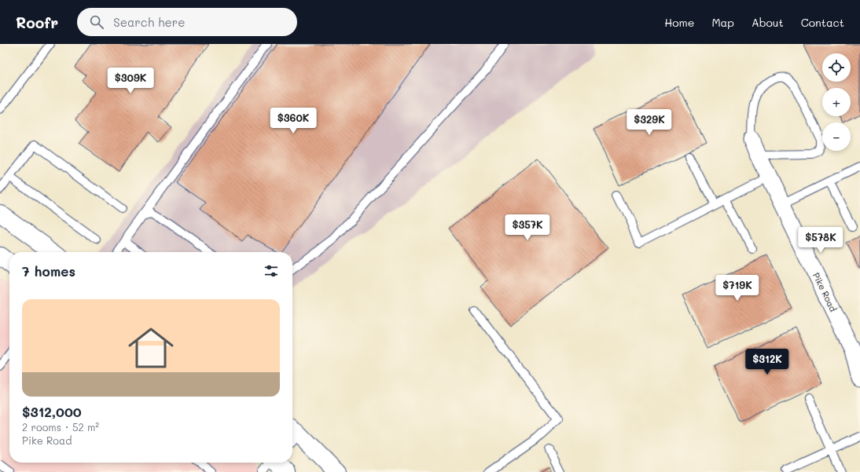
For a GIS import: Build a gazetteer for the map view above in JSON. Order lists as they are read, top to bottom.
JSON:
{
  "streets": {
    "street": ["Pike Road"]
  },
  "page": {
    "header": "Roofr",
    "search": "Search here",
    "nav": [
      "Home",
      "Map",
      "About",
      "Contact"
    ],
    "map_buttons": ["+", "−"],
    "price": [
      "$309K",
      "$360K",
      "$329K",
      "$357K",
      "$578K",
      "$719K",
      "$312K"
    ],
    "heading": "7 homes",
    "list": [
      {
        "name": "$312,000",
        "note": "2 rooms · 52 m² · Pike Road"
      }
    ]
  }
}
